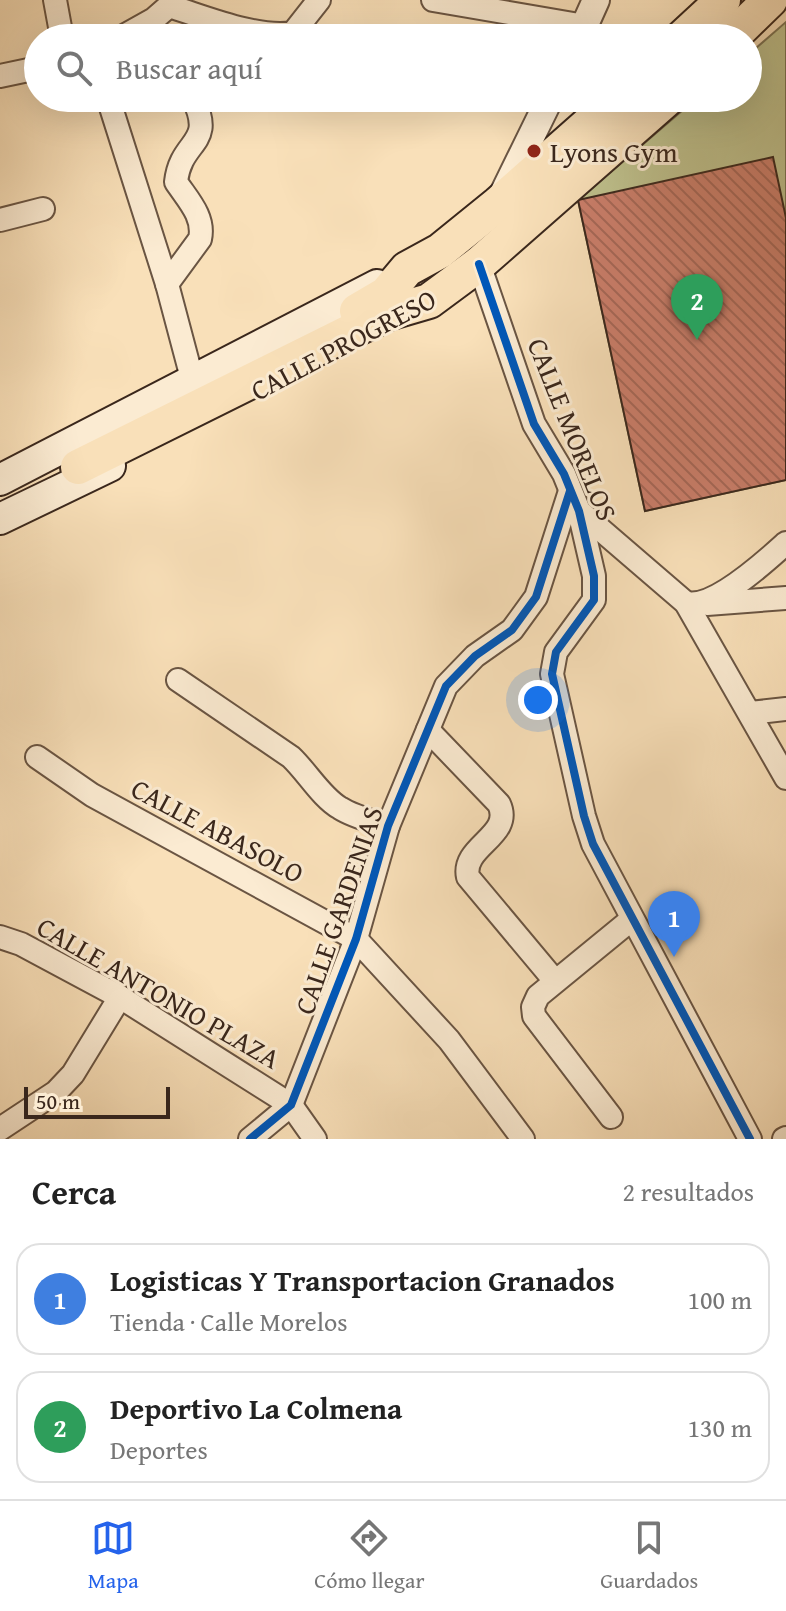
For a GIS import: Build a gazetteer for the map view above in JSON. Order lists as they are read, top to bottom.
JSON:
{
  "streets": {
    "main road": ["CALLE PROGRESO"],
    "street": [
      "CALLE MORELOS",
      "CALLE ABASOLO",
      "CALLE GARDENIAS",
      "CALLE ANTONIO PLAZA"
    ]
  },
  "crossings": [
    ["CALLE PROGRESO", "CALLE MORELOS"],
    ["CALLE MORELOS", "CALLE GARDENIAS"],
    ["CALLE ABASOLO", "CALLE GARDENIAS"],
    ["CALLE GARDENIAS", "CALLE ANTONIO PLAZA"]
  ],
  "places": ["Lyons Gym"],
  "scale_bar": "50 m",
  "page": {
    "search": "Buscar aquí",
    "pins": ["2", "1"],
    "scale": "50 m",
    "heading": ["Cerca", "2 resultados"],
    "list": [
      {
        "mark": "1",
        "name": "Logisticas Y Transportacion Granados",
        "note": "Tienda · Calle Morelos",
        "value": "100 m"
      },
      {
        "mark": "2",
        "name": "Deportivo La Colmena",
        "note": "Deportes",
        "value": "130 m"
      }
    ],
    "nav": ["Mapa", "Cómo llegar", "Guardados"]
  }
}
